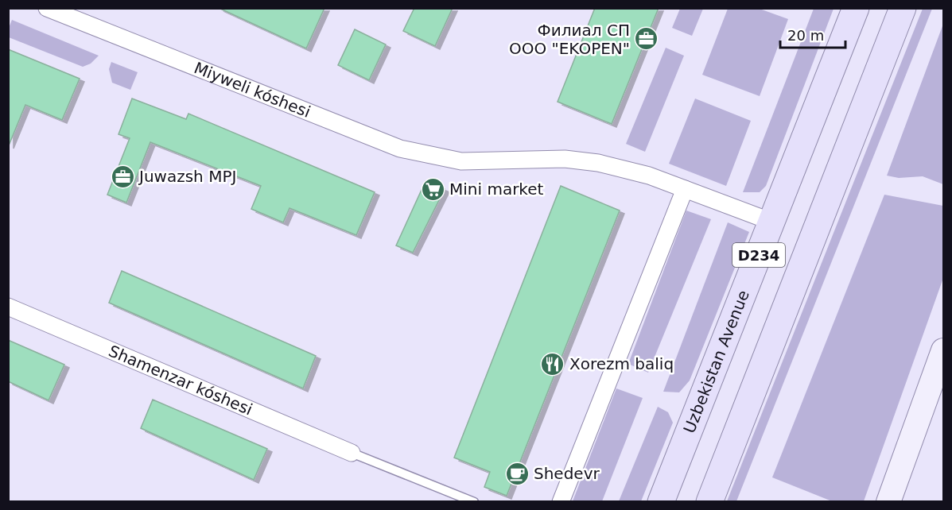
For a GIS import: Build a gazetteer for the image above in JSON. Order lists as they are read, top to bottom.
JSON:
{
  "streets": {
    "main road": ["D234", "Uzbekistan Avenue"],
    "street": ["Miyweli kóshesi", "Shamenzar kóshesi"]
  },
  "crossings": [
    ["Miyweli kóshesi", "Uzbekistan Avenue"]
  ],
  "places": {
    "office": ["Филиал СП OOO \"EKOPEN\"", "Juwazsh MPJ"],
    "supermarket": ["Mini market"],
    "restaurant": ["Xorezm baliq"],
    "cafe": ["Shedevr"]
  },
  "scale_bar": "20 m"
}
